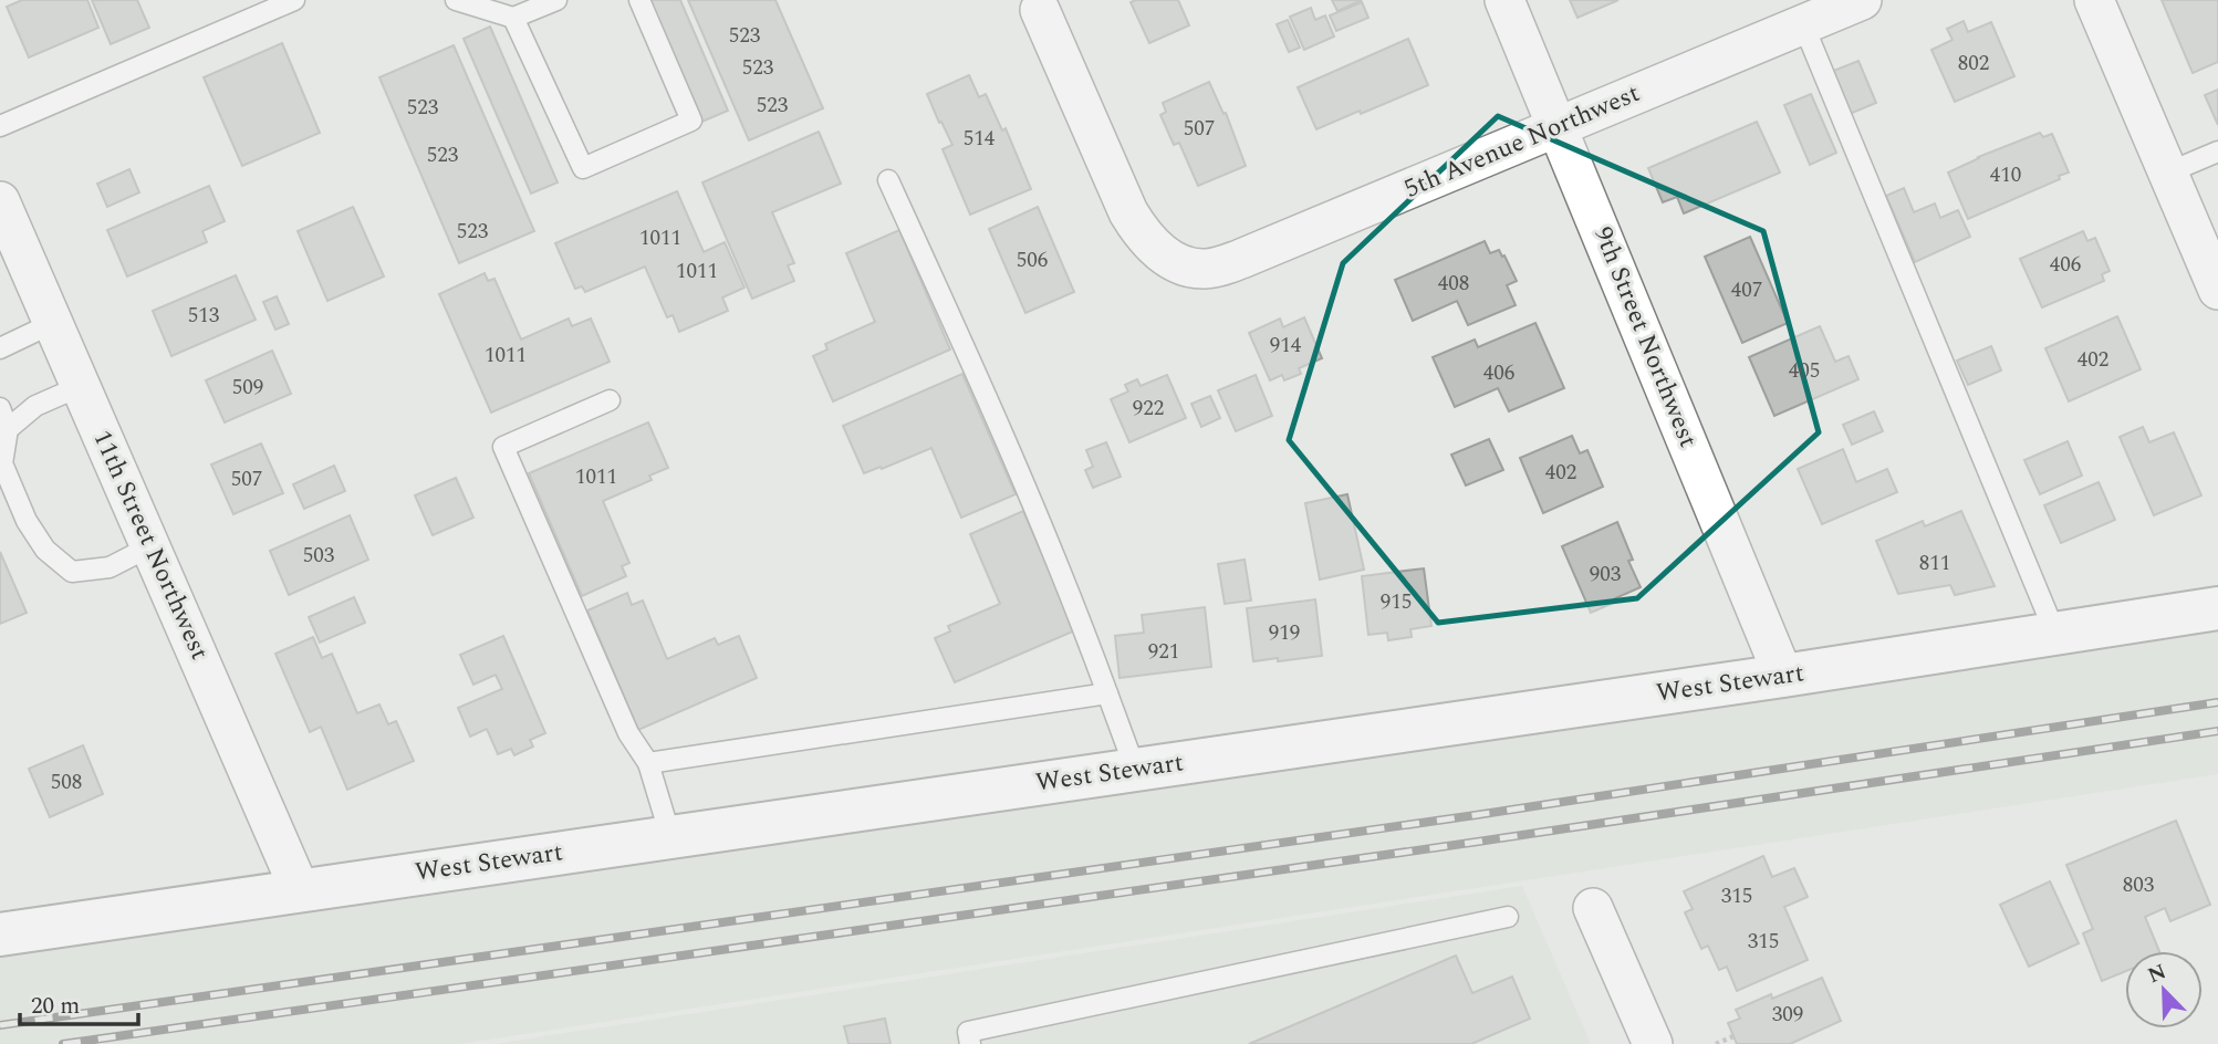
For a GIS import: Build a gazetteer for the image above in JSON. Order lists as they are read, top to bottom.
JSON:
{
  "streets": {
    "street": [
      "5th Avenue Northwest",
      "9th Street Northwest",
      "11th Street Northwest",
      "West Stewart"
    ]
  },
  "crossings": [
    ["5th Avenue Northwest", "9th Street Northwest"],
    ["9th Street Northwest", "West Stewart"],
    ["11th Street Northwest", "West Stewart"]
  ],
  "house_numbers": [
    "523",
    "802",
    "523",
    "523",
    "523",
    "507",
    "514",
    "523",
    "410",
    "523",
    "1011",
    "506",
    "406",
    "1011",
    "408",
    "407",
    "513",
    "914",
    "1011",
    "402",
    "405",
    "406",
    "509",
    "922",
    "402",
    "1011",
    "507",
    "503",
    "811",
    "903",
    "915",
    "919",
    "921",
    "508",
    "803",
    "315",
    "315",
    "309"
  ],
  "scale_bar": "20 m",
  "north": "top left"
}
